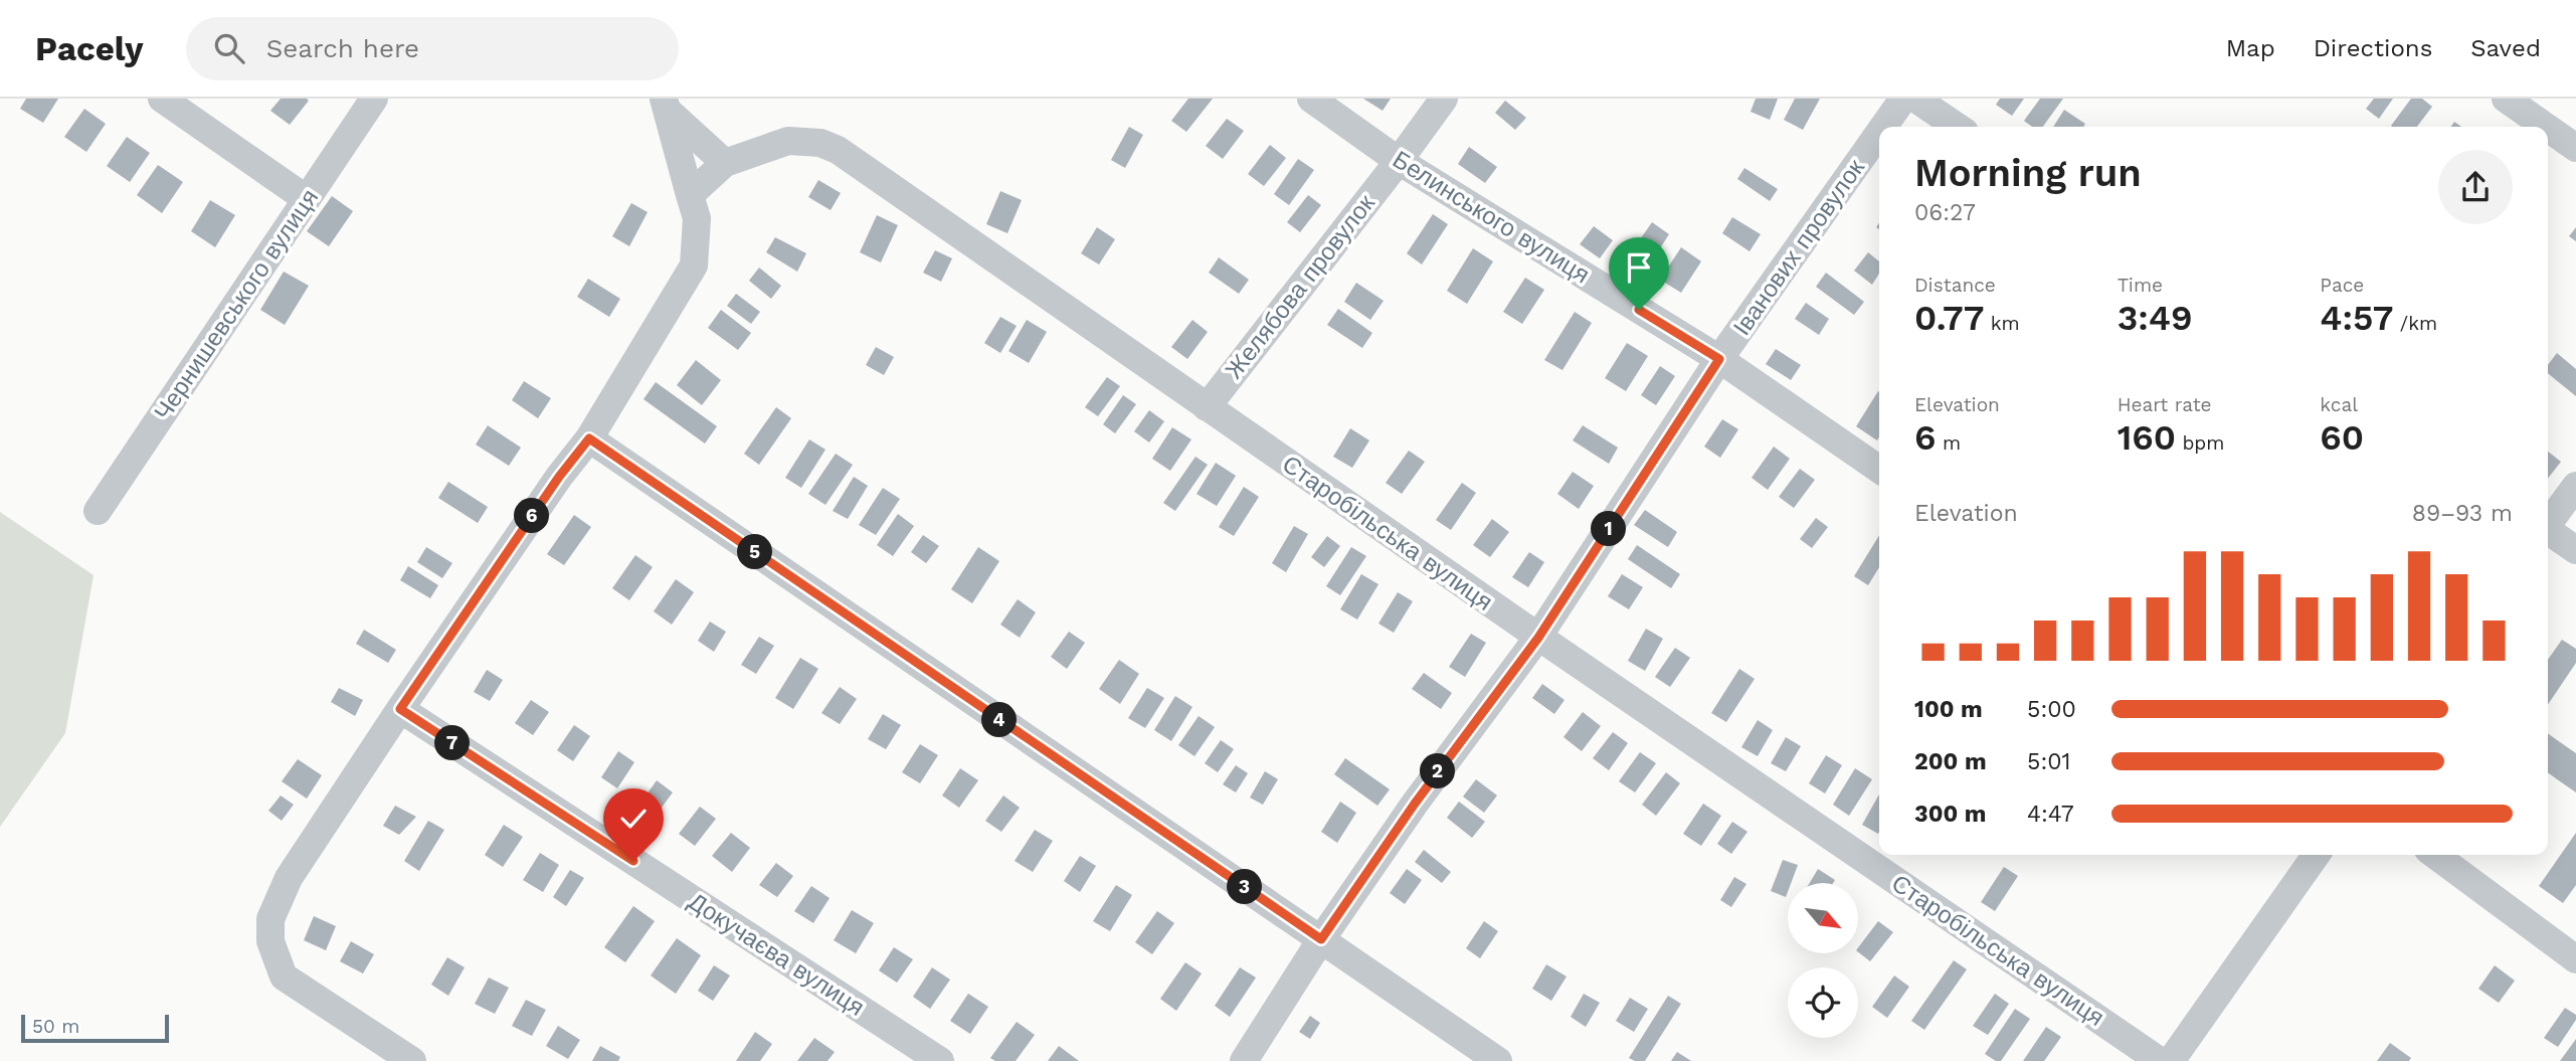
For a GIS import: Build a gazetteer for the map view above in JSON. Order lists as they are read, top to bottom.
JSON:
{
  "streets": {
    "street": [
      "Белинського вулиця",
      "Іванових провулок",
      "Желябова провулок",
      "Чернишевського вулиця",
      "Старобільська вулиця",
      "Докучаєва вулиця"
    ]
  },
  "crossings": [
    ["Белинського вулиця", "Іванових провулок"],
    ["Белинського вулиця", "Желябова провулок"],
    ["Іванових провулок", "Старобільська вулиця"],
    ["Желябова провулок", "Старобільська вулиця"]
  ],
  "scale_bar": "50 m",
  "north": "bottom right",
  "page": {
    "header": "Pacely",
    "search": "Search here",
    "nav": ["Map", "Directions", "Saved"],
    "heading": ["Morning run", "06:27"],
    "stats": [
      ["Distance", "0.77 km"],
      ["Time", "3:49"],
      ["Pace", "4:57 /km"],
      ["Elevation", "6 m"],
      ["Heart rate", "160 bpm"],
      ["kcal", "60"]
    ],
    "chart": ["Elevation", "89–93 m"],
    "pins": [
      "6",
      "1",
      "5",
      "4",
      "7",
      "2",
      "3"
    ],
    "list": [
      {
        "name": "100 m",
        "note": "5:00"
      },
      {
        "name": "200 m",
        "note": "5:01"
      },
      {
        "name": "300 m",
        "note": "4:47"
      }
    ],
    "scale": "50 m"
  }
}
